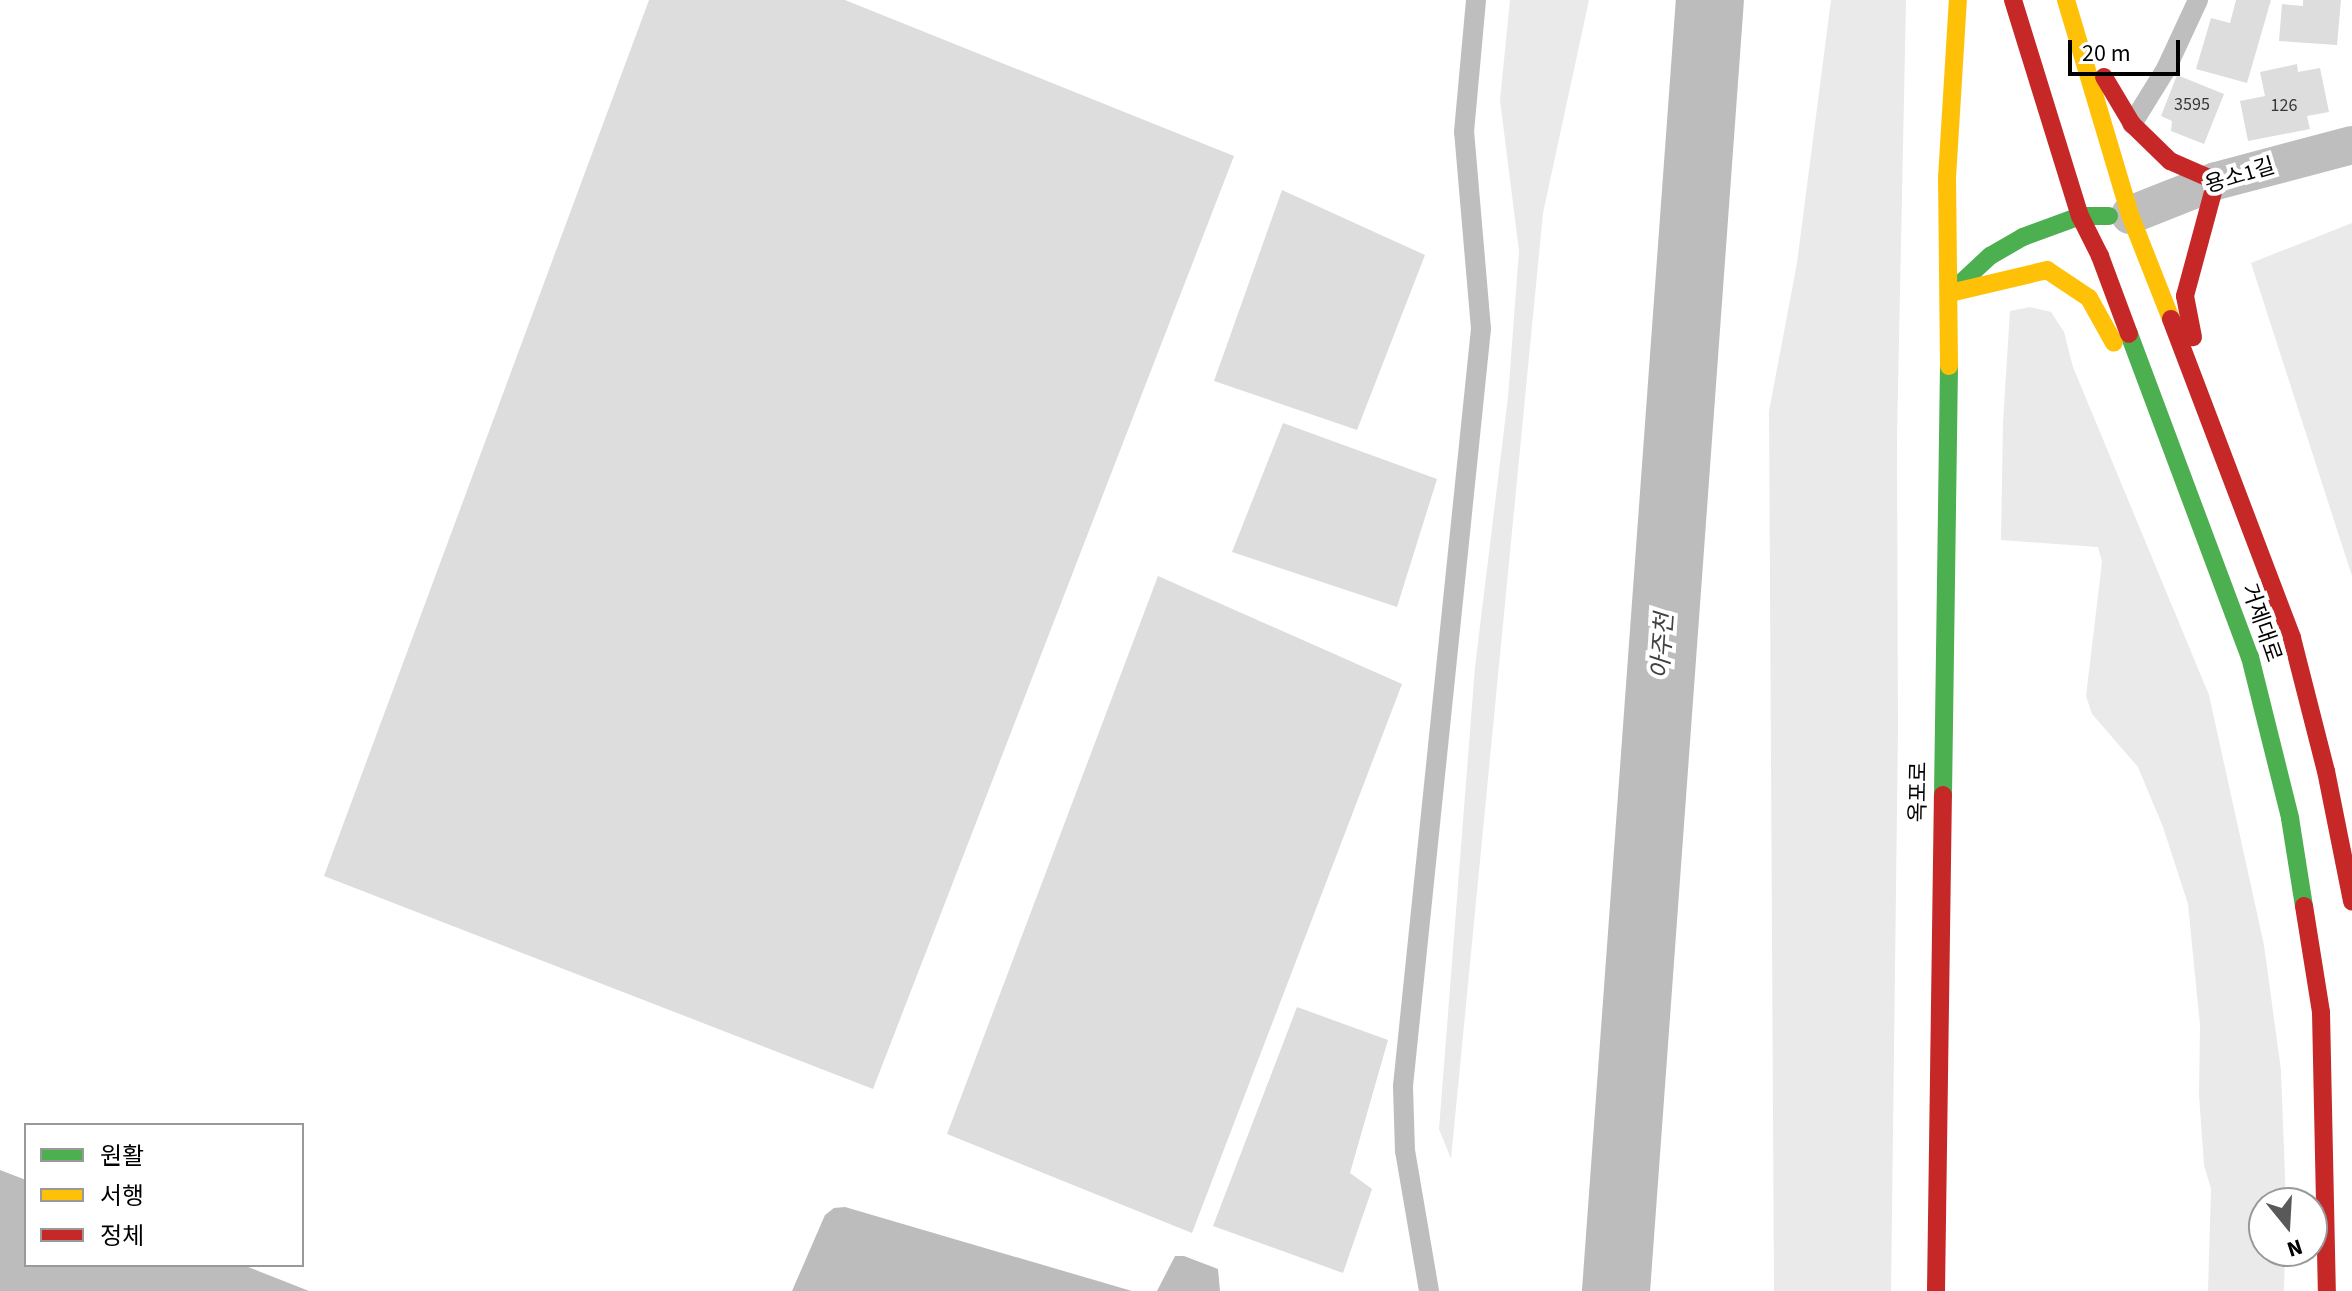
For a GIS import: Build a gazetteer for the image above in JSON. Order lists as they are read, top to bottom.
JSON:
{
  "streets": {
    "street": ["용소1길", "거제대로", "옥포로"]
  },
  "crossings": [
    ["용소1길", "거제대로"]
  ],
  "water": ["아주천"],
  "house_numbers": ["3595", "126"],
  "legend": ["원활", "서행", "정체"],
  "scale_bar": "20 m",
  "north": "bottom"
}
